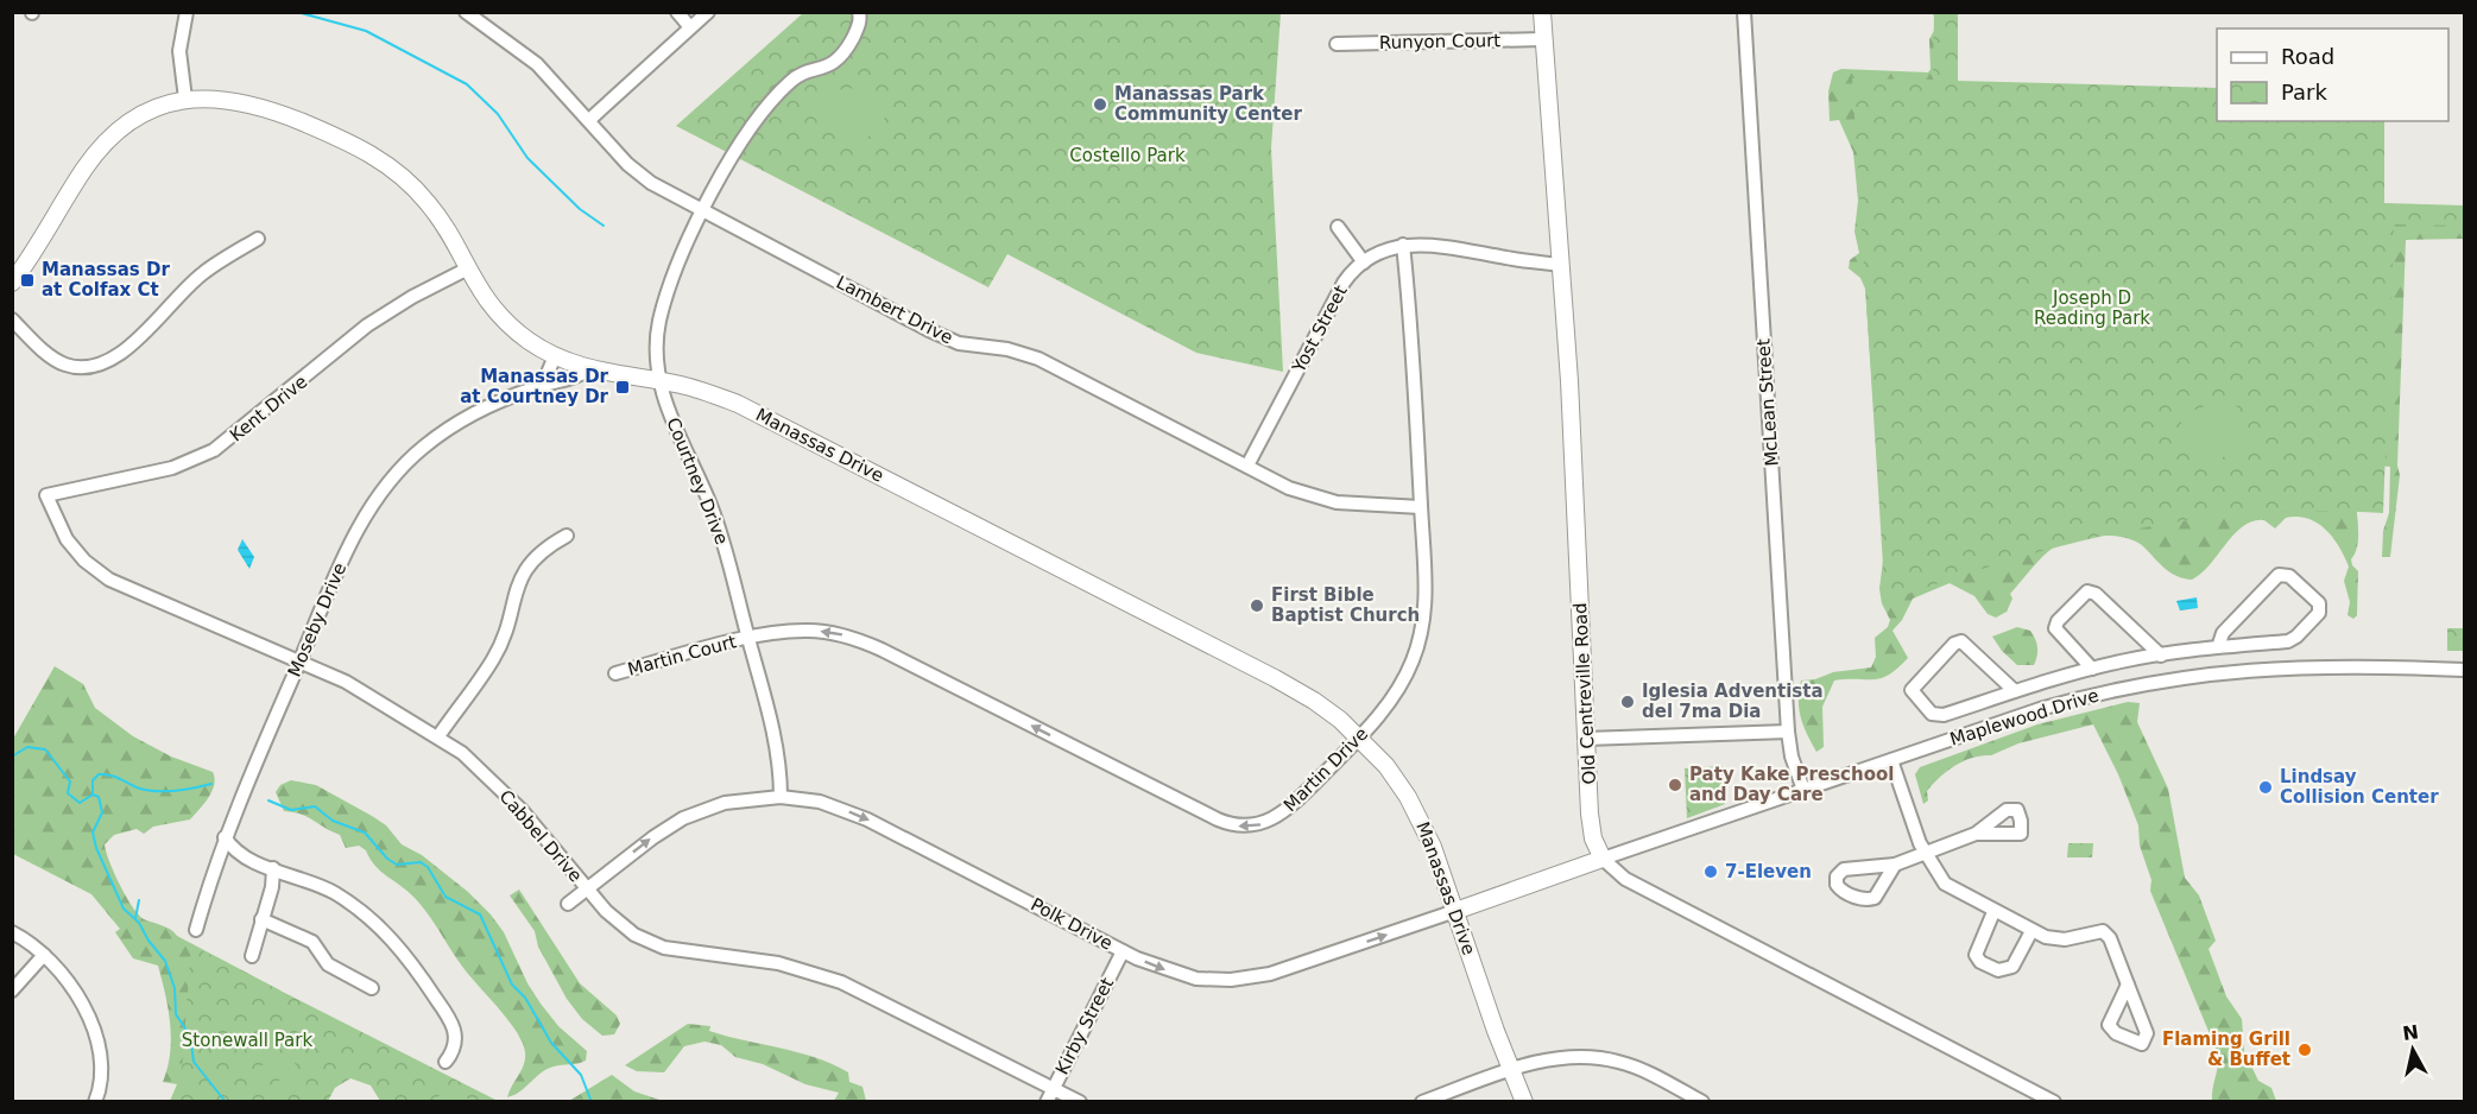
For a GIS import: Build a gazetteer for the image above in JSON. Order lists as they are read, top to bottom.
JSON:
{
  "streets": {
    "main road": ["Manassas Drive", "Old Centreville Road", "Polk Drive"],
    "street": [
      "Runyon Court",
      "Lambert Drive",
      "Yost Street",
      "McLean Street",
      "Kent Drive",
      "Courtney Drive",
      "Moseby Drive",
      "Martin Court",
      "Maplewood Drive",
      "Martin Drive",
      "Cabbel Drive",
      "Kirby Street"
    ]
  },
  "crossings": [
    ["Runyon Court", "Old Centreville Road"],
    ["Lambert Drive", "Yost Street"],
    ["Lambert Drive", "Courtney Drive"],
    ["Lambert Drive", "Martin Drive"],
    ["Yost Street", "Old Centreville Road"],
    ["Yost Street", "Martin Drive"],
    ["McLean Street", "Maplewood Drive"],
    ["Kent Drive", "Manassas Drive"],
    ["Kent Drive", "Cabbel Drive"],
    ["Manassas Drive", "Courtney Drive"],
    ["Manassas Drive", "Moseby Drive"],
    ["Manassas Drive", "Martin Drive"],
    ["Manassas Drive", "Polk Drive"],
    ["Courtney Drive", "Martin Court"],
    ["Courtney Drive", "Martin Drive"],
    ["Courtney Drive", "Polk Drive"],
    ["Moseby Drive", "Cabbel Drive"],
    ["Martin Court", "Martin Drive"],
    ["Old Centreville Road", "Maplewood Drive"],
    ["Old Centreville Road", "Polk Drive"],
    ["Maplewood Drive", "Polk Drive"],
    ["Cabbel Drive", "Polk Drive"],
    ["Cabbel Drive", "Kirby Street"],
    ["Polk Drive", "Kirby Street"]
  ],
  "one_way": ["Martin Drive", "Polk Drive"],
  "parks": ["Costello Park", "Joseph D Reading Park", "Stonewall Park"],
  "places": {
    "other": [
      "Manassas Park Community Center",
      "First Bible Baptist Church",
      "Iglesia Adventista del 7ma Dia",
      "Paty Kake Preschool and Day Care",
      "Lindsay Collision Center",
      "7-Eleven",
      "Flaming Grill & Buffet"
    ],
    "transit": ["Manassas Dr at Colfax Ct", "Manassas Dr at Courtney Dr"]
  },
  "legend": ["Road", "Park"],
  "north": "top"
}
